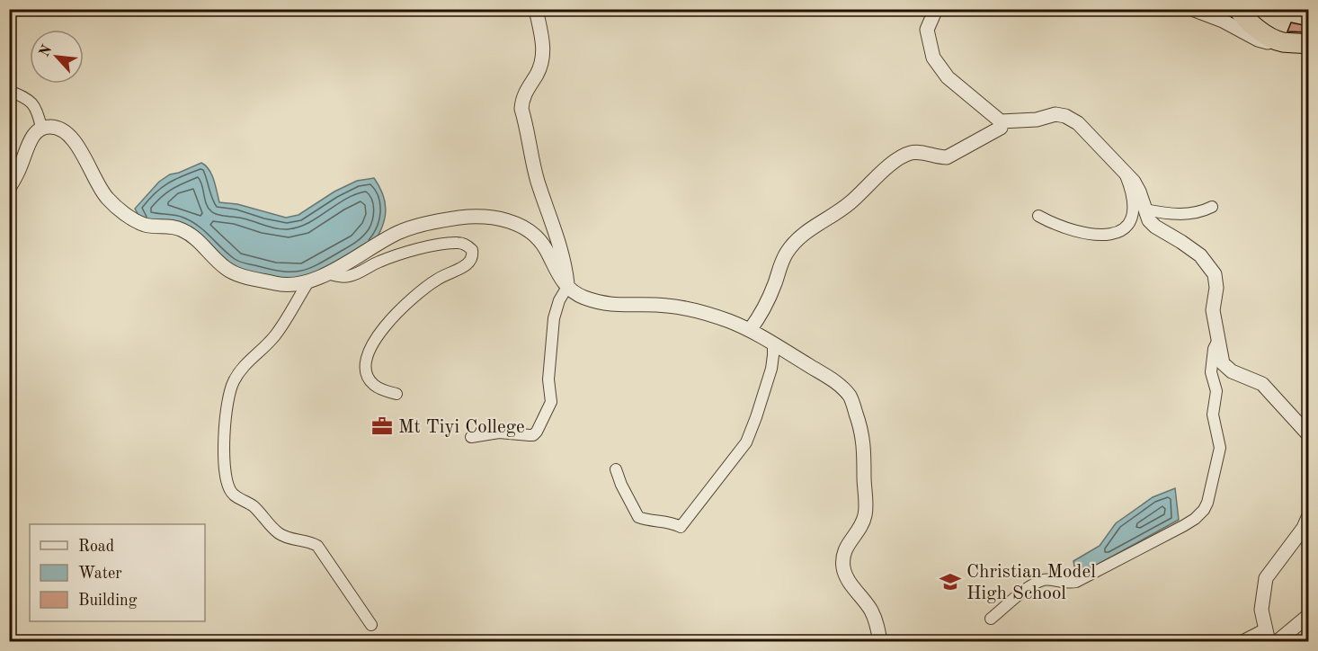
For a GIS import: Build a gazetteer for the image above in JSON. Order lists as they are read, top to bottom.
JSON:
{
  "places": {
    "office": ["Mt Tiyi College"],
    "school or university": ["Christian Model High School"]
  },
  "legend": ["Road", "Water", "Building"],
  "north": "top left"
}
